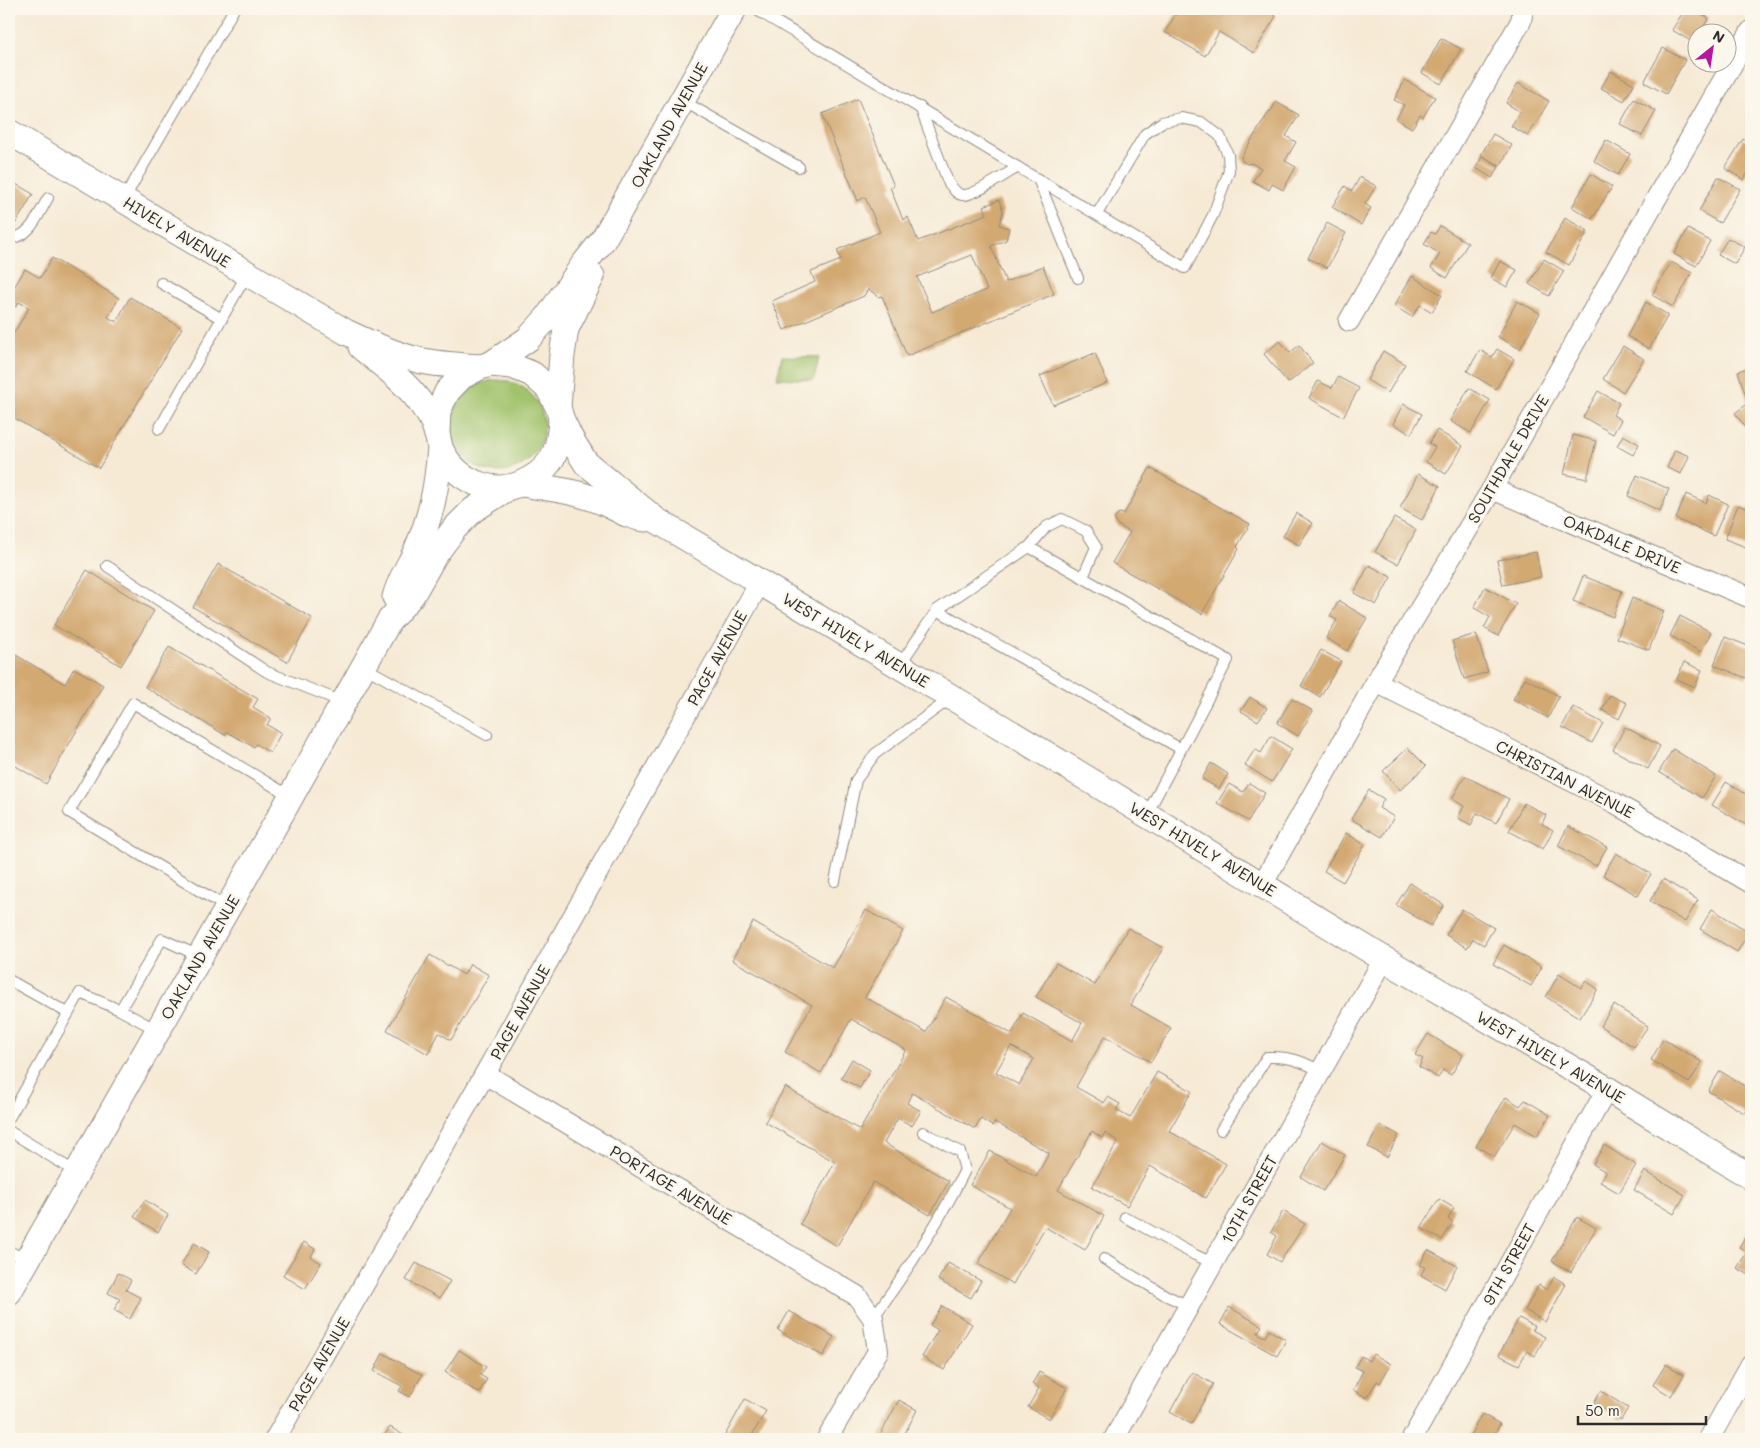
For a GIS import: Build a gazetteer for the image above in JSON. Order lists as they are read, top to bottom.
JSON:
{
  "streets": {
    "street": [
      "OAKLAND AVENUE",
      "HIVELY AVENUE",
      "SOUTHDALE DRIVE",
      "OAKDALE DRIVE",
      "WEST HIVELY AVENUE",
      "PAGE AVENUE",
      "CHRISTIAN AVENUE",
      "PORTAGE AVENUE",
      "10TH STREET",
      "9TH STREET"
    ]
  },
  "crossings": [
    ["OAKLAND AVENUE", "HIVELY AVENUE"],
    ["HIVELY AVENUE", "WEST HIVELY AVENUE"],
    ["SOUTHDALE DRIVE", "OAKDALE DRIVE"],
    ["SOUTHDALE DRIVE", "WEST HIVELY AVENUE"],
    ["SOUTHDALE DRIVE", "CHRISTIAN AVENUE"],
    ["WEST HIVELY AVENUE", "PAGE AVENUE"],
    ["WEST HIVELY AVENUE", "10TH STREET"],
    ["WEST HIVELY AVENUE", "9TH STREET"],
    ["PAGE AVENUE", "PORTAGE AVENUE"]
  ],
  "scale_bar": "50 m",
  "north": "top right"
}
